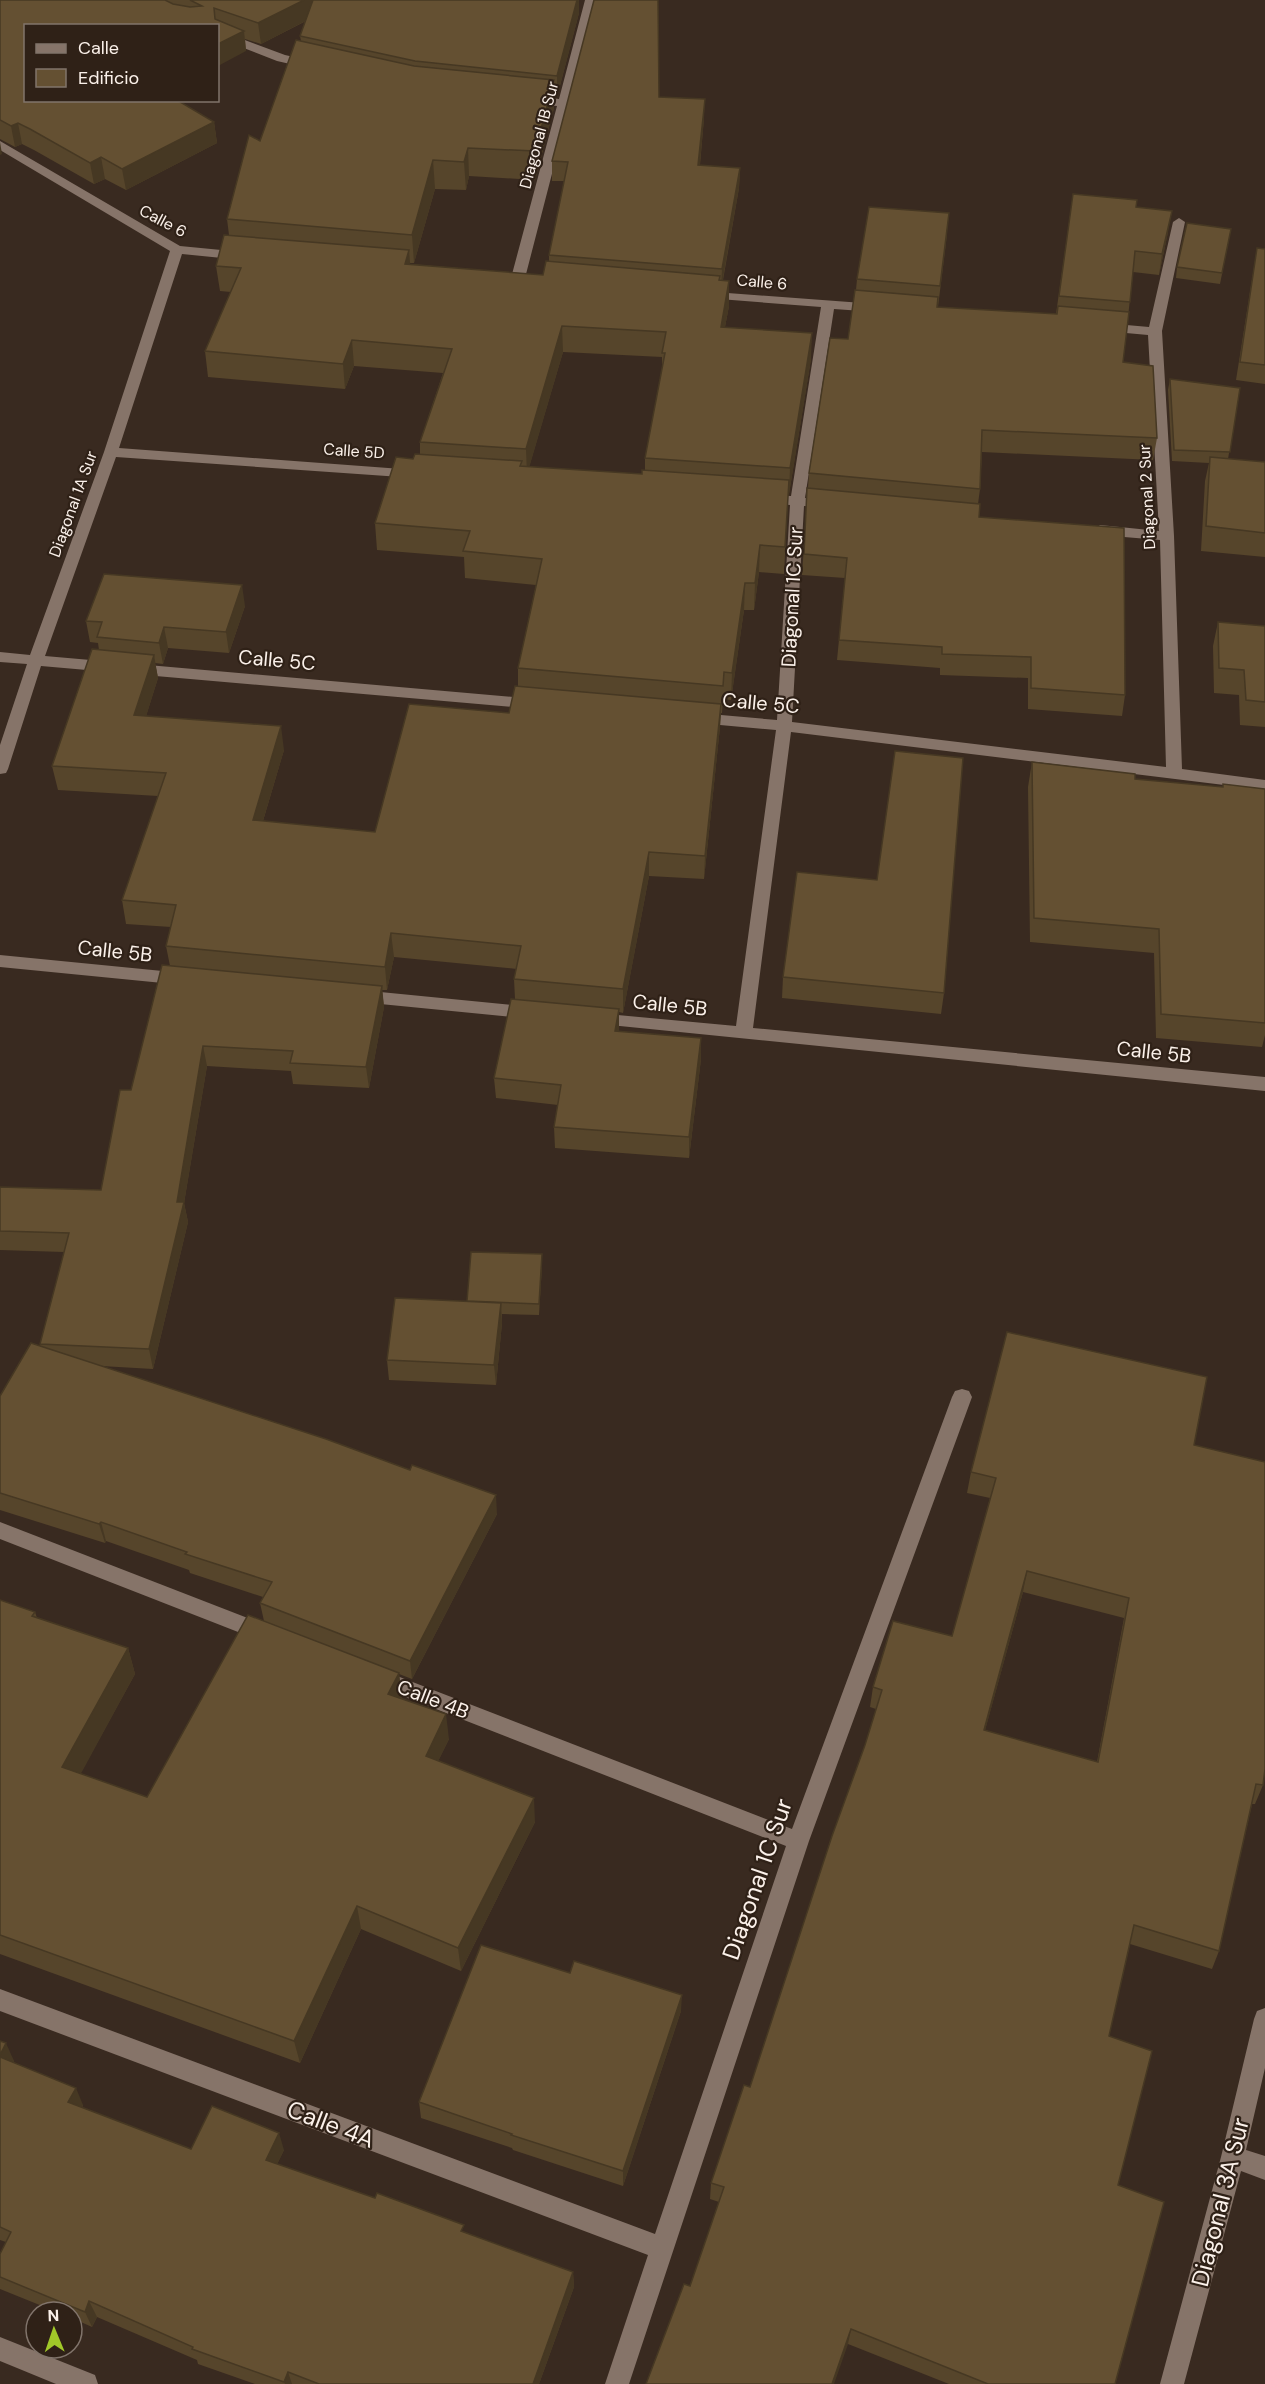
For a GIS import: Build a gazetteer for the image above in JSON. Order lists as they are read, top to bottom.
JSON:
{
  "streets": {
    "street": [
      "Diagonal 1B Sur",
      "Calle 6",
      "Calle 5D",
      "Diagonal 2 Sur",
      "Diagonal 1A Sur",
      "Diagonal 1C Sur",
      "Calle 5C",
      "Calle 5B",
      "Calle 4B",
      "Calle 4A",
      "Diagonal 3A Sur"
    ]
  },
  "crossings": [
    ["Calle 6", "Diagonal 1A Sur"],
    ["Calle 6", "Diagonal 1C Sur"],
    ["Calle 5D", "Diagonal 1A Sur"],
    ["Diagonal 2 Sur", "Calle 5C"],
    ["Diagonal 1A Sur", "Calle 5C"],
    ["Diagonal 1C Sur", "Calle 5C"],
    ["Diagonal 1C Sur", "Calle 5B"],
    ["Diagonal 1C Sur", "Calle 4B"],
    ["Diagonal 1C Sur", "Calle 4A"]
  ],
  "legend": ["Calle", "Edificio"],
  "north": "top"
}
